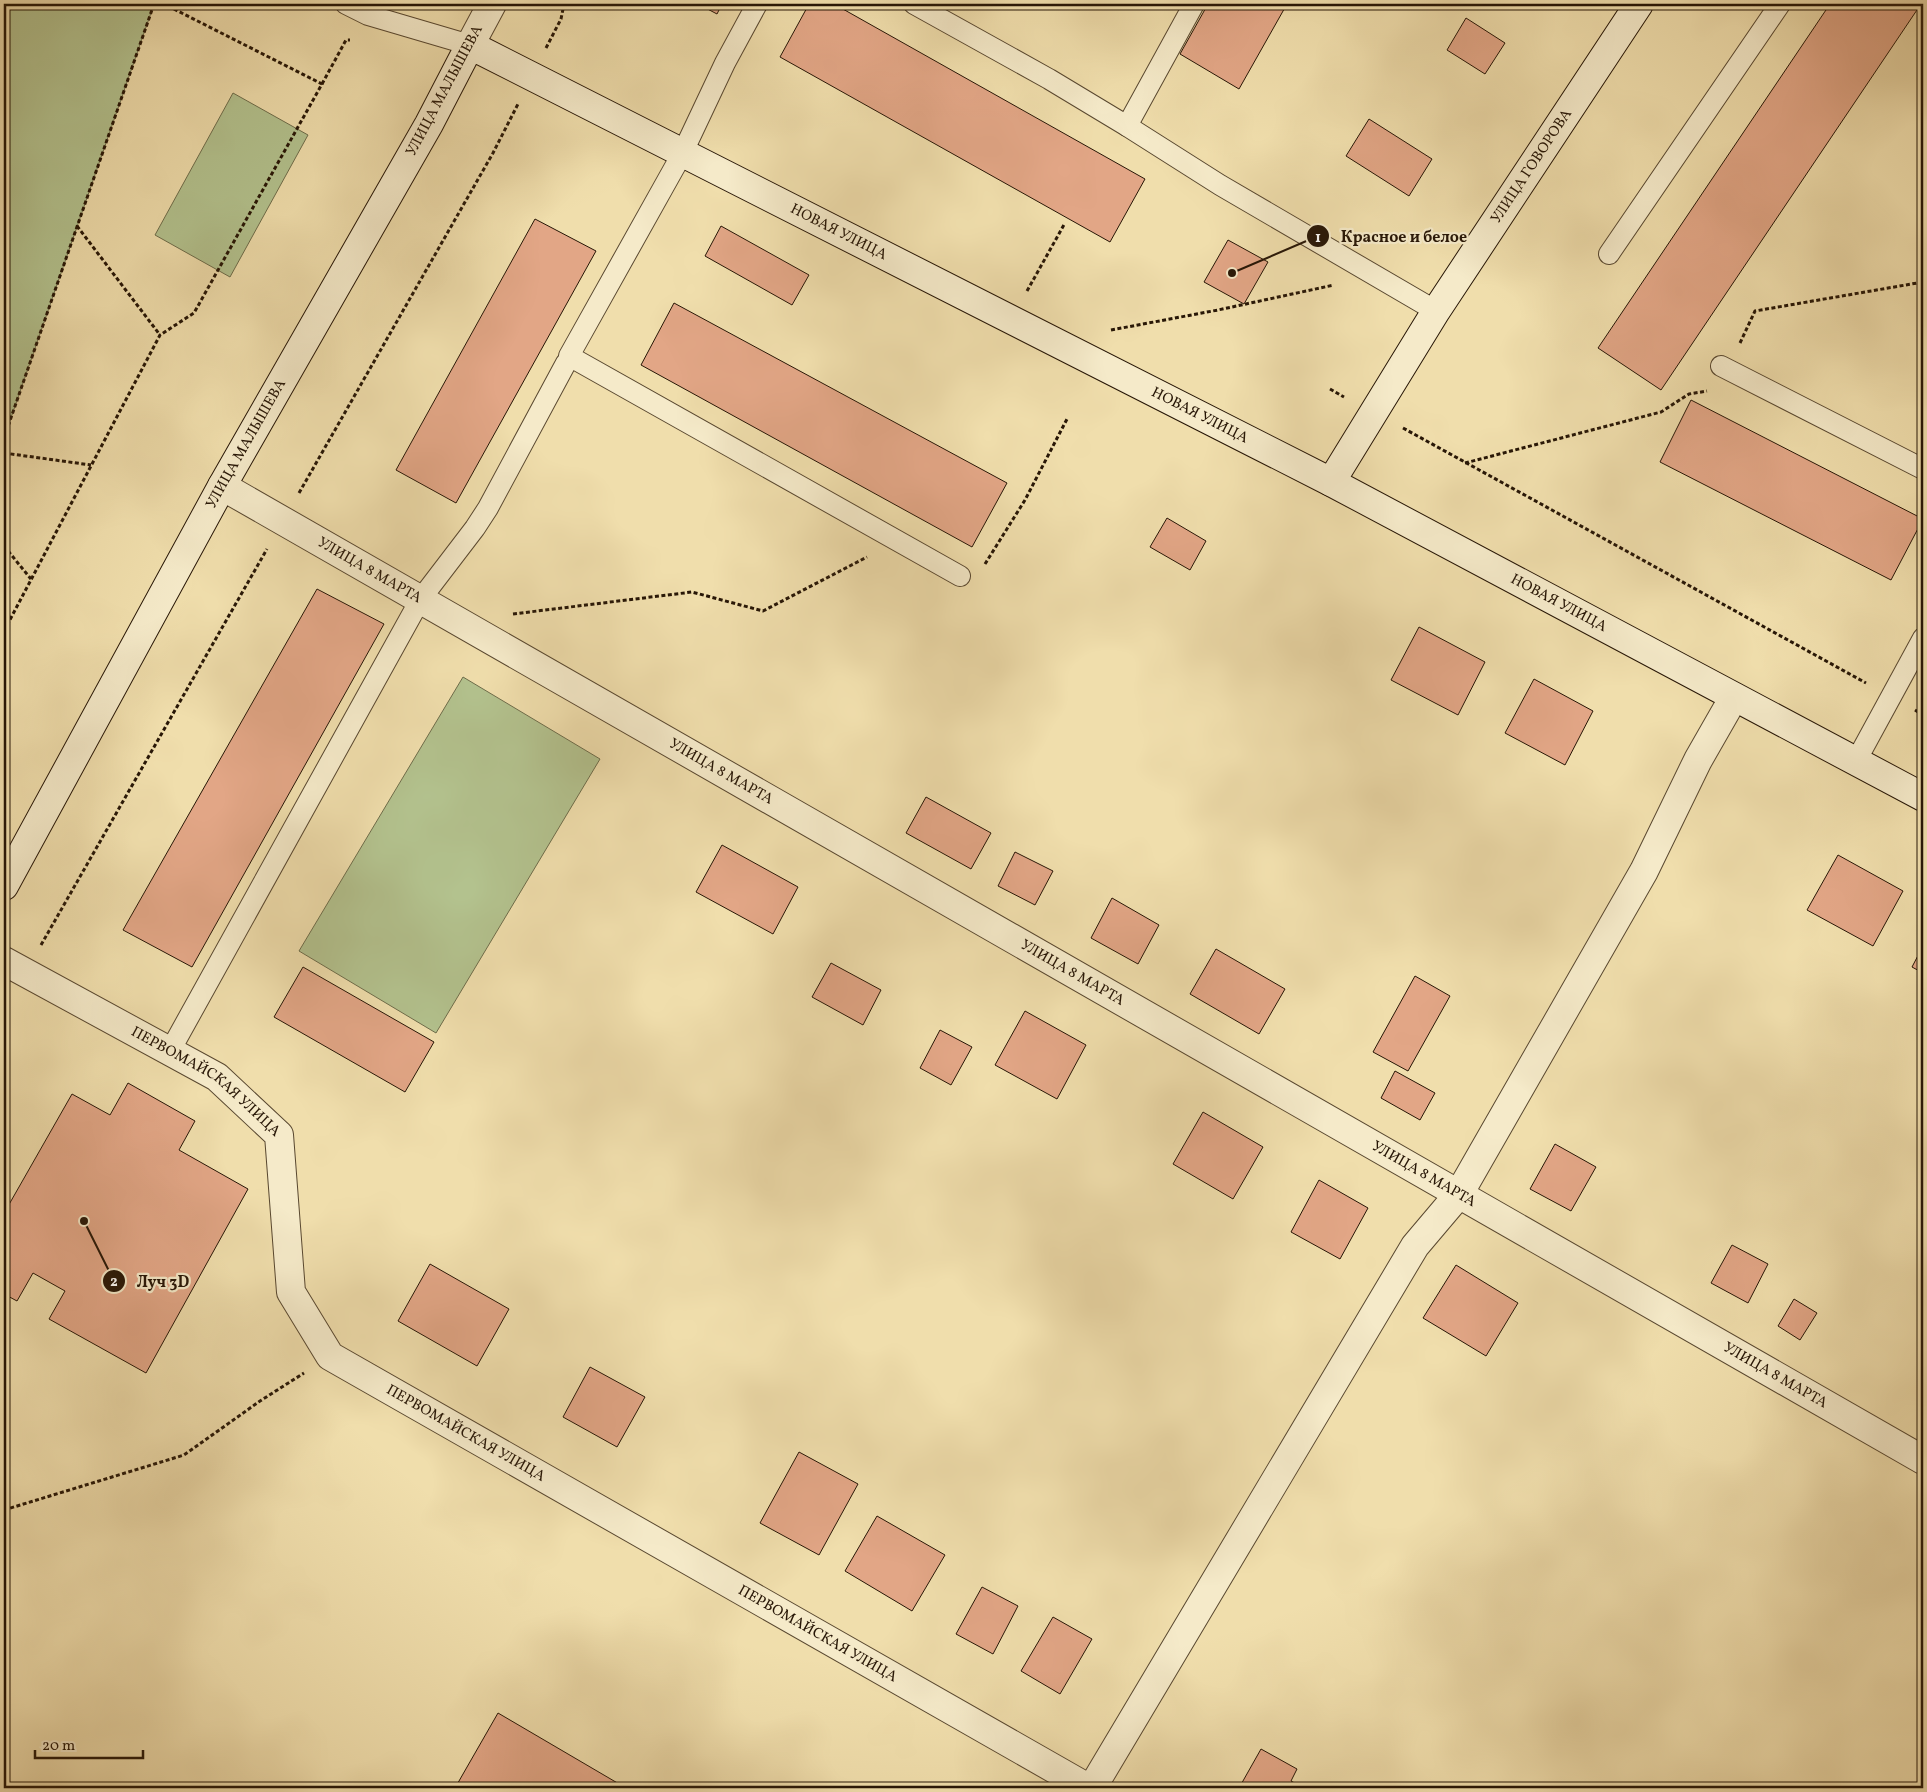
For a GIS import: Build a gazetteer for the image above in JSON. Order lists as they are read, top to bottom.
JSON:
{
  "streets": {
    "street": [
      "УЛИЦА МАЛЫШЕВА",
      "УЛИЦА ГОВОРОВА",
      "НОВАЯ УЛИЦА",
      "УЛИЦА 8 МАРТА",
      "ПЕРВОМАЙСКАЯ УЛИЦА"
    ]
  },
  "crossings": [
    ["УЛИЦА МАЛЫШЕВА", "НОВАЯ УЛИЦА"],
    ["УЛИЦА МАЛЫШЕВА", "УЛИЦА 8 МАРТА"],
    ["УЛИЦА ГОВОРОВА", "НОВАЯ УЛИЦА"]
  ],
  "places": ["Красное и белое", "Луч 3D"],
  "scale_bar": "20 m"
}
